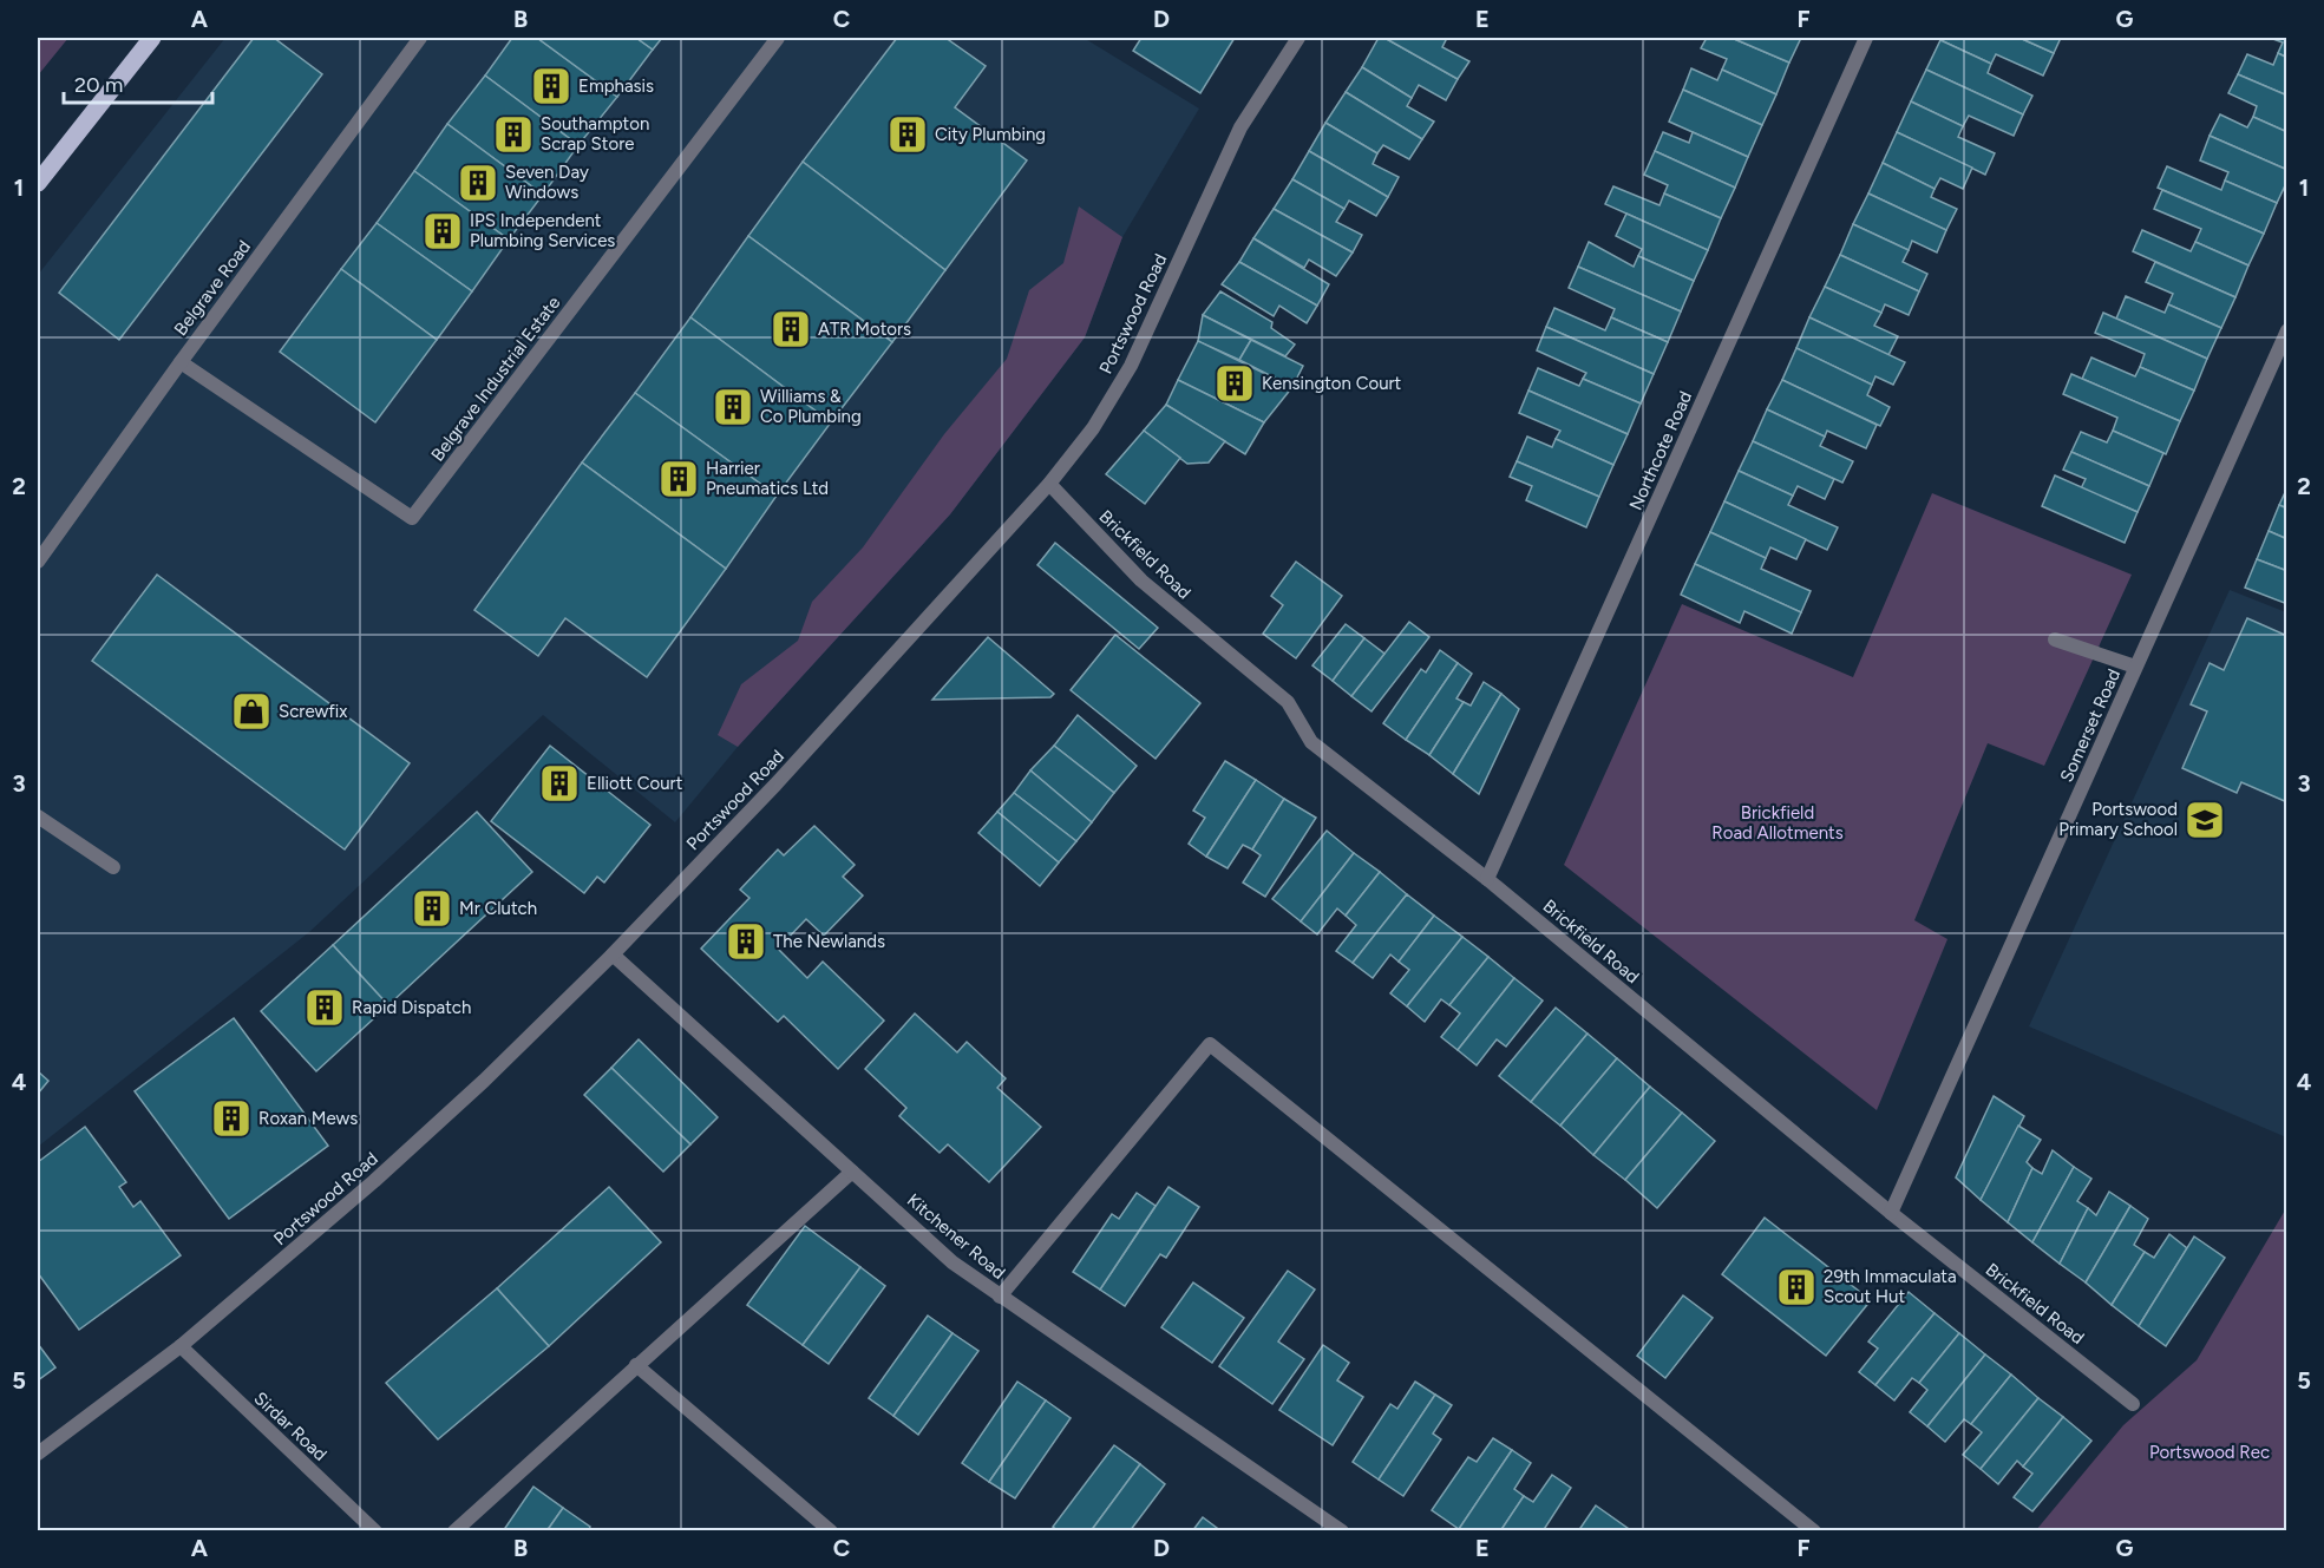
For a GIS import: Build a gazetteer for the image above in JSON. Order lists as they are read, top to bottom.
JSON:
{
  "streets": {
    "street": [
      "Belgrave Road",
      "Portswood Road",
      "Belgrave Industrial Estate",
      "Northcote Road",
      "Brickfield Road",
      "Somerset Road",
      "Kitchener Road",
      "Sirdar Road"
    ]
  },
  "crossings": [
    ["Belgrave Road", "Belgrave Industrial Estate"],
    ["Portswood Road", "Brickfield Road"],
    ["Portswood Road", "Kitchener Road"],
    ["Portswood Road", "Sirdar Road"],
    ["Northcote Road", "Brickfield Road"],
    ["Brickfield Road", "Somerset Road"]
  ],
  "parks": ["Brickfield Road Allotments", "Portswood Rec"],
  "places": {
    "building": [
      "Emphasis",
      "Southampton Scrap Store",
      "City Plumbing",
      "Seven Day Windows",
      "IPS Independent Plumbing Services",
      "ATR Motors",
      "Kensington Court",
      "Williams & Co Plumbing",
      "Harrier Pneumatics Ltd",
      "Elliott Court",
      "Mr Clutch",
      "The Newlands",
      "Rapid Dispatch",
      "Roxan Mews",
      "29th Immaculata Scout Hut"
    ],
    "shop": ["Screwfix"],
    "school or university": ["Portswood Primary School"]
  },
  "scale_bar": "20 m",
  "grid": {
    "columns": [
      "A",
      "B",
      "C",
      "D",
      "E",
      "F",
      "G"
    ],
    "rows": [
      "1",
      "2",
      "3",
      "4",
      "5"
    ]
  }
}
